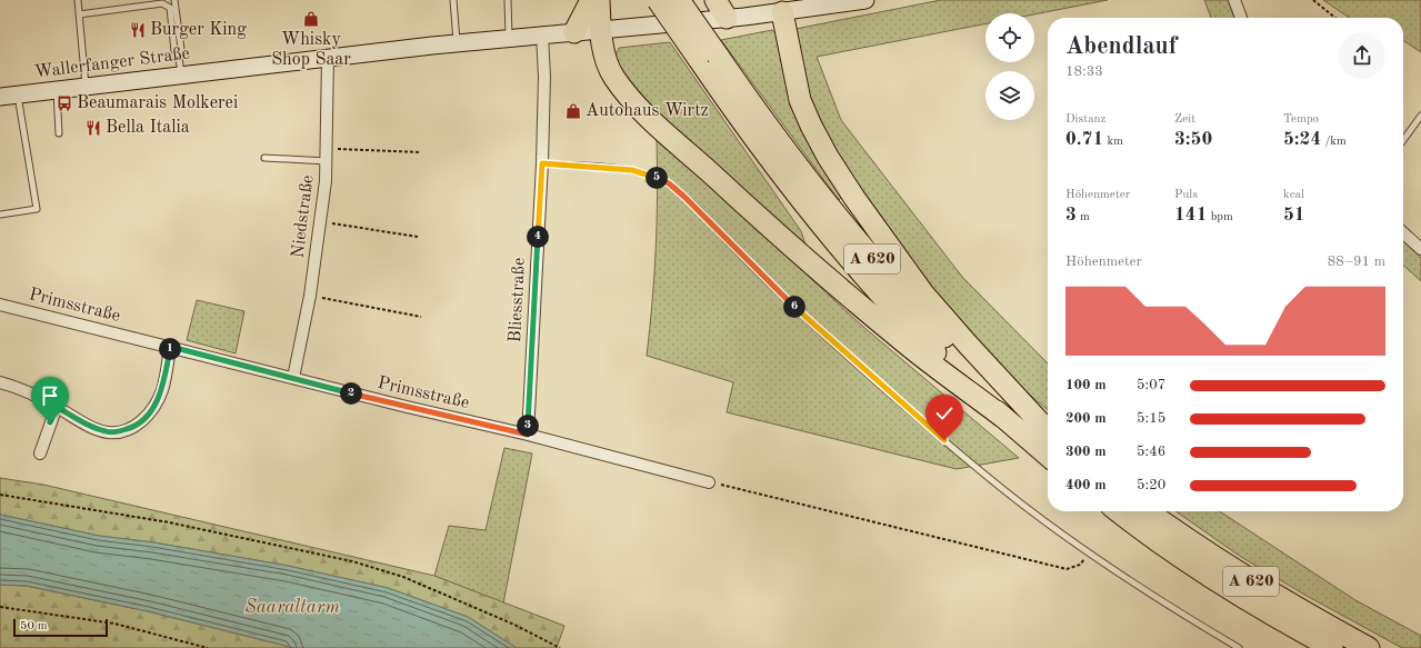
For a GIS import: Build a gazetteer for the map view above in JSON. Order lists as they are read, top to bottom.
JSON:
{
  "streets": {
    "highway": ["A 620"],
    "main road": ["Wallerfanger Straße"],
    "street": ["Niedstraße", "Bliesstraße", "Primsstraße"]
  },
  "crossings": [
    ["Wallerfanger Straße", "Niedstraße"],
    ["Wallerfanger Straße", "Bliesstraße"],
    ["Niedstraße", "Primsstraße"],
    ["Bliesstraße", "Primsstraße"]
  ],
  "water": ["Saaraltarm"],
  "places": {
    "shop": ["Whisky Shop Saar", "Autohaus Wirtz"],
    "restaurant": ["Burger King", "Bella Italia"],
    "bus stop": ["Beaumarais Molkerei"]
  },
  "scale_bar": "50 m",
  "page": {
    "heading": ["Abendlauf", "18:33"],
    "stats": [
      ["Distanz", "0.71 km"],
      ["Zeit", "3:50"],
      ["Tempo", "5:24 /km"],
      ["Höhenmeter", "3 m"],
      ["Puls", "141 bpm"],
      ["kcal", "51"]
    ],
    "pins": [
      "5",
      "4",
      "6",
      "1",
      "2",
      "3"
    ],
    "chart": ["Höhenmeter", "88–91 m"],
    "list": [
      {
        "name": "100 m",
        "note": "5:07"
      },
      {
        "name": "200 m",
        "note": "5:15"
      },
      {
        "name": "300 m",
        "note": "5:46"
      },
      {
        "name": "400 m",
        "note": "5:20"
      }
    ],
    "scale": "50 m"
  }
}
